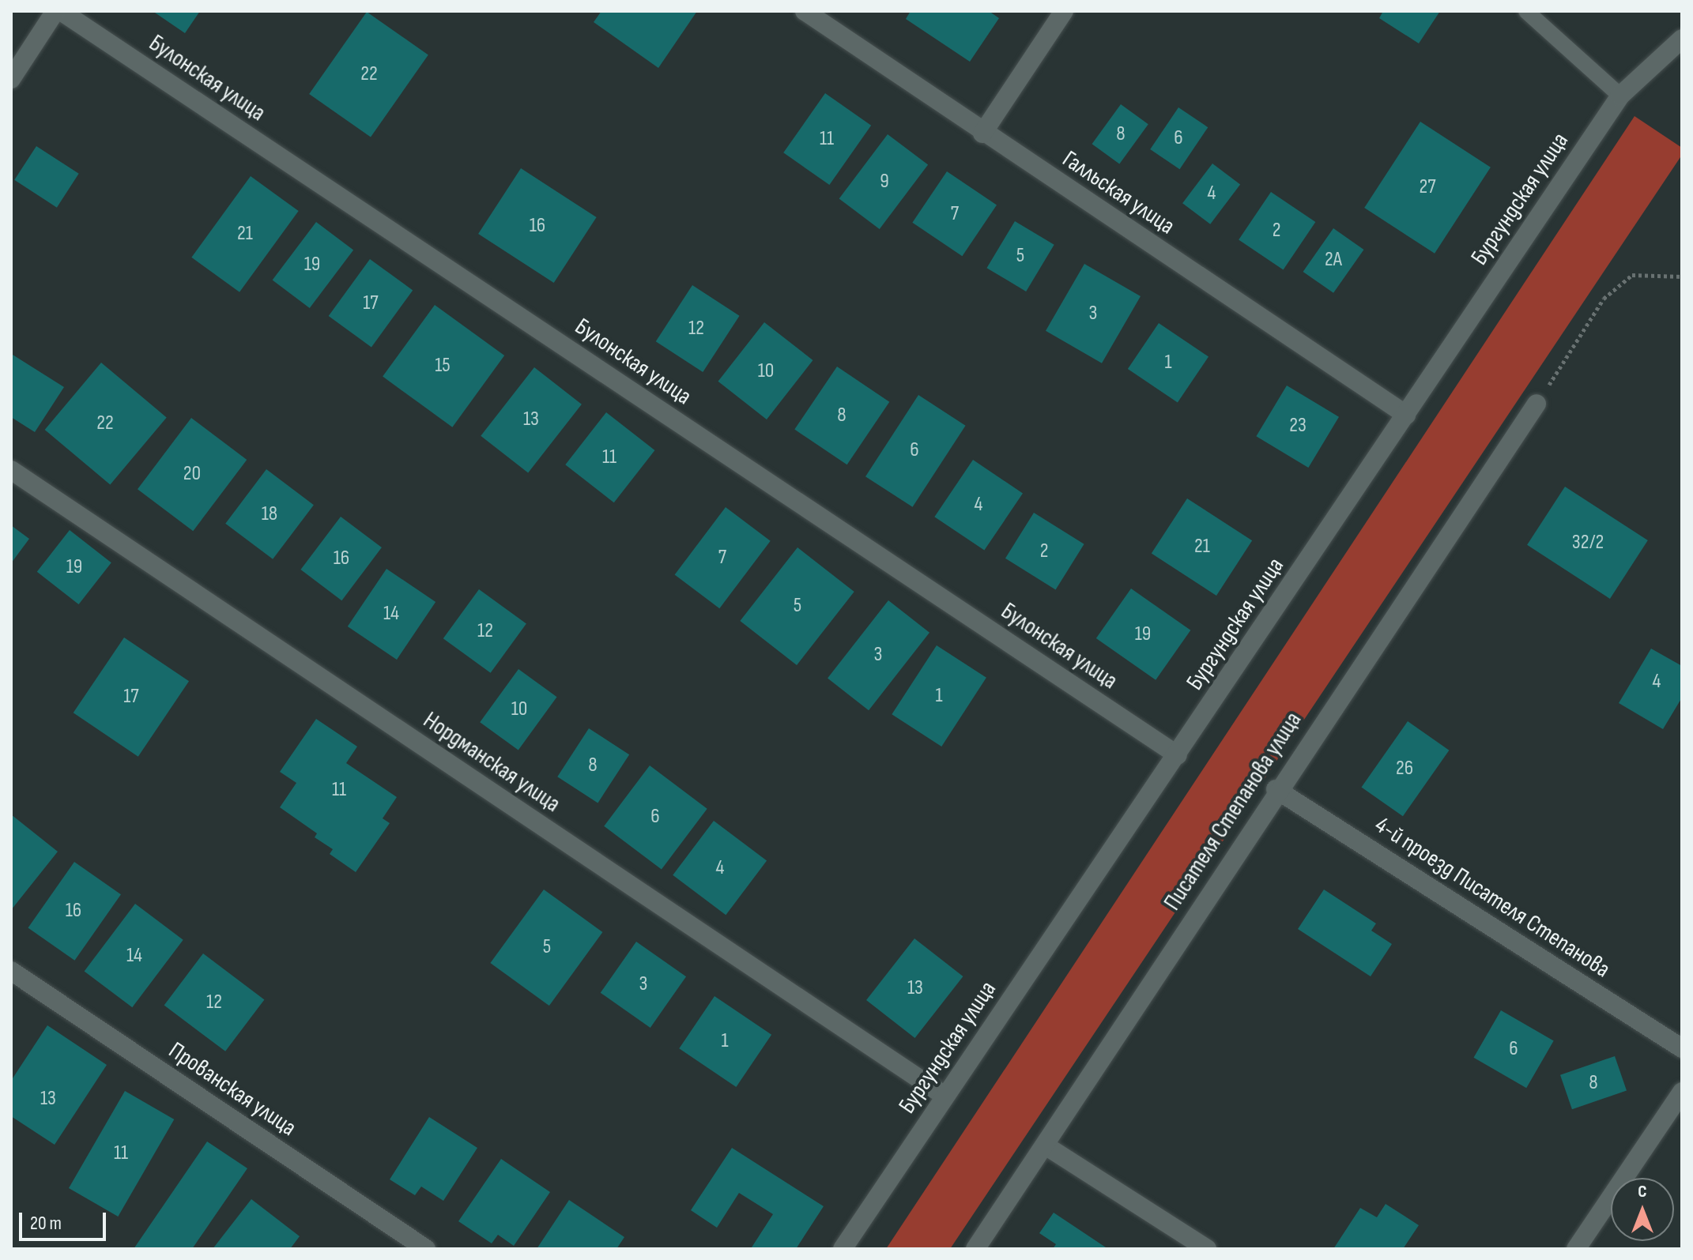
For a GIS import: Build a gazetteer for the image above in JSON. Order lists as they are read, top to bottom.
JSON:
{
  "streets": {
    "street": [
      "Булонская улица",
      "Галльская улица",
      "Бургундская улица",
      "Нордманская улица",
      "Писателя Степанова улица",
      "4-й проезд Писателя Степанова",
      "Прованская улица"
    ]
  },
  "crossings": [
    ["Булонская улица", "Бургундская улица"],
    ["Галльская улица", "Бургундская улица"],
    ["Бургундская улица", "Нордманская улица"],
    ["Писателя Степанова улица", "4-й проезд Писателя Степанова"]
  ],
  "house_numbers": [
    "22",
    "8",
    "6",
    "11",
    "9",
    "27",
    "4",
    "7",
    "16",
    "2",
    "21",
    "5",
    "2А",
    "19",
    "17",
    "3",
    "12",
    "1",
    "15",
    "10",
    "8",
    "13",
    "22",
    "23",
    "6",
    "11",
    "20",
    "4",
    "18",
    "32/2",
    "21",
    "2",
    "7",
    "16",
    "19",
    "5",
    "14",
    "12",
    "19",
    "3",
    "4",
    "1",
    "17",
    "10",
    "8",
    "26",
    "11",
    "6",
    "4",
    "16",
    "5",
    "14",
    "3",
    "13",
    "12",
    "1",
    "6",
    "8",
    "13",
    "11"
  ],
  "scale_bar": "20 m",
  "north": "top"
}
